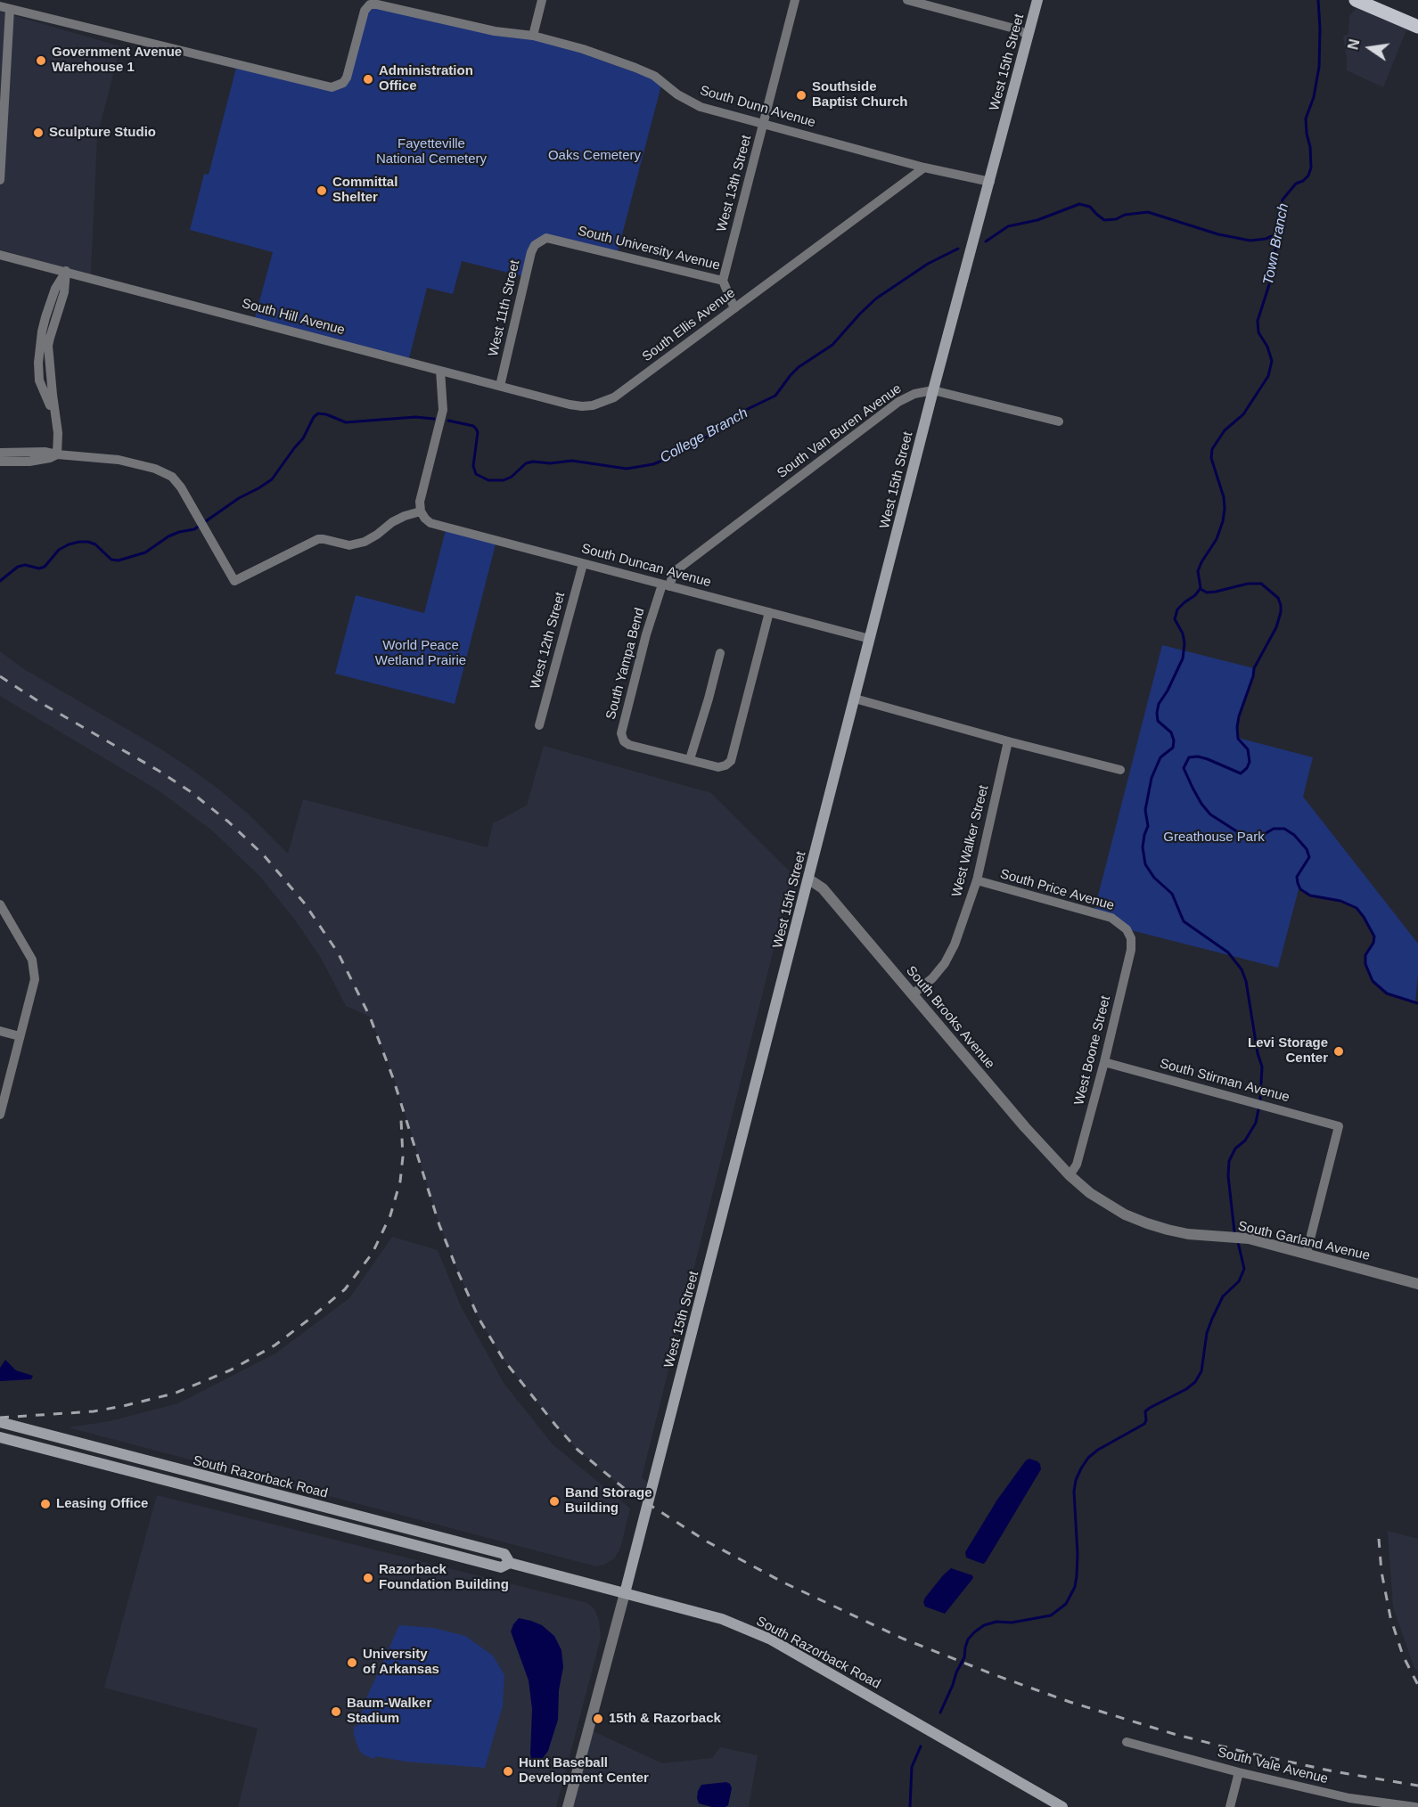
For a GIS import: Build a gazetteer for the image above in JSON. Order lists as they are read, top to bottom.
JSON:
{
  "streets": {
    "main road": ["West 15th Street", "South Razorback Road"],
    "street": [
      "South Dunn Avenue",
      "West 13th Street",
      "South University Avenue",
      "West 11th Street",
      "South Hill Avenue",
      "South Ellis Avenue",
      "South Van Buren Avenue",
      "South Duncan Avenue",
      "West 12th Street",
      "South Yampa Bend",
      "West Walker Street",
      "South Price Avenue",
      "South Brooks Avenue",
      "West Boone Street",
      "South Stirman Avenue",
      "South Garland Avenue",
      "South Vale Avenue"
    ]
  },
  "crossings": [
    ["West 15th Street", "South Dunn Avenue"],
    ["West 15th Street", "South Van Buren Avenue"],
    ["West 15th Street", "South Duncan Avenue"],
    ["West 15th Street", "South Brooks Avenue"],
    ["West 15th Street", "South Razorback Road"],
    ["South Dunn Avenue", "West 13th Street"],
    ["South Dunn Avenue", "South Ellis Avenue"],
    ["West 13th Street", "South University Avenue"],
    ["South University Avenue", "West 11th Street"],
    ["South University Avenue", "South Ellis Avenue"],
    ["West 11th Street", "South Ellis Avenue"],
    ["South Hill Avenue", "South Ellis Avenue"],
    ["South Van Buren Avenue", "South Duncan Avenue"],
    ["South Van Buren Avenue", "South Yampa Bend"],
    ["South Duncan Avenue", "West 12th Street"],
    ["South Duncan Avenue", "South Yampa Bend"],
    ["West Walker Street", "South Price Avenue"],
    ["West Walker Street", "South Brooks Avenue"],
    ["South Price Avenue", "West Boone Street"],
    ["South Brooks Avenue", "West Boone Street"],
    ["South Brooks Avenue", "South Garland Avenue"],
    ["West Boone Street", "South Stirman Avenue"],
    ["West Boone Street", "South Garland Avenue"],
    ["South Stirman Avenue", "South Garland Avenue"]
  ],
  "water": ["Town Branch", "College Branch"],
  "parks": [
    "Fayetteville National Cemetery",
    "Oaks Cemetery",
    "World Peace Wetland Prairie",
    "Greathouse Park"
  ],
  "places": [
    "Government Avenue Warehouse 1",
    "Administration Office",
    "Southside Baptist Church",
    "Sculpture Studio",
    "Committal Shelter",
    "Levi Storage Center",
    "Band Storage Building",
    "Leasing Office",
    "Razorback Foundation Building",
    "University of Arkansas",
    "Baum-Walker Stadium",
    "15th & Razorback",
    "Hunt Baseball Development Center"
  ],
  "north": "left"
}
